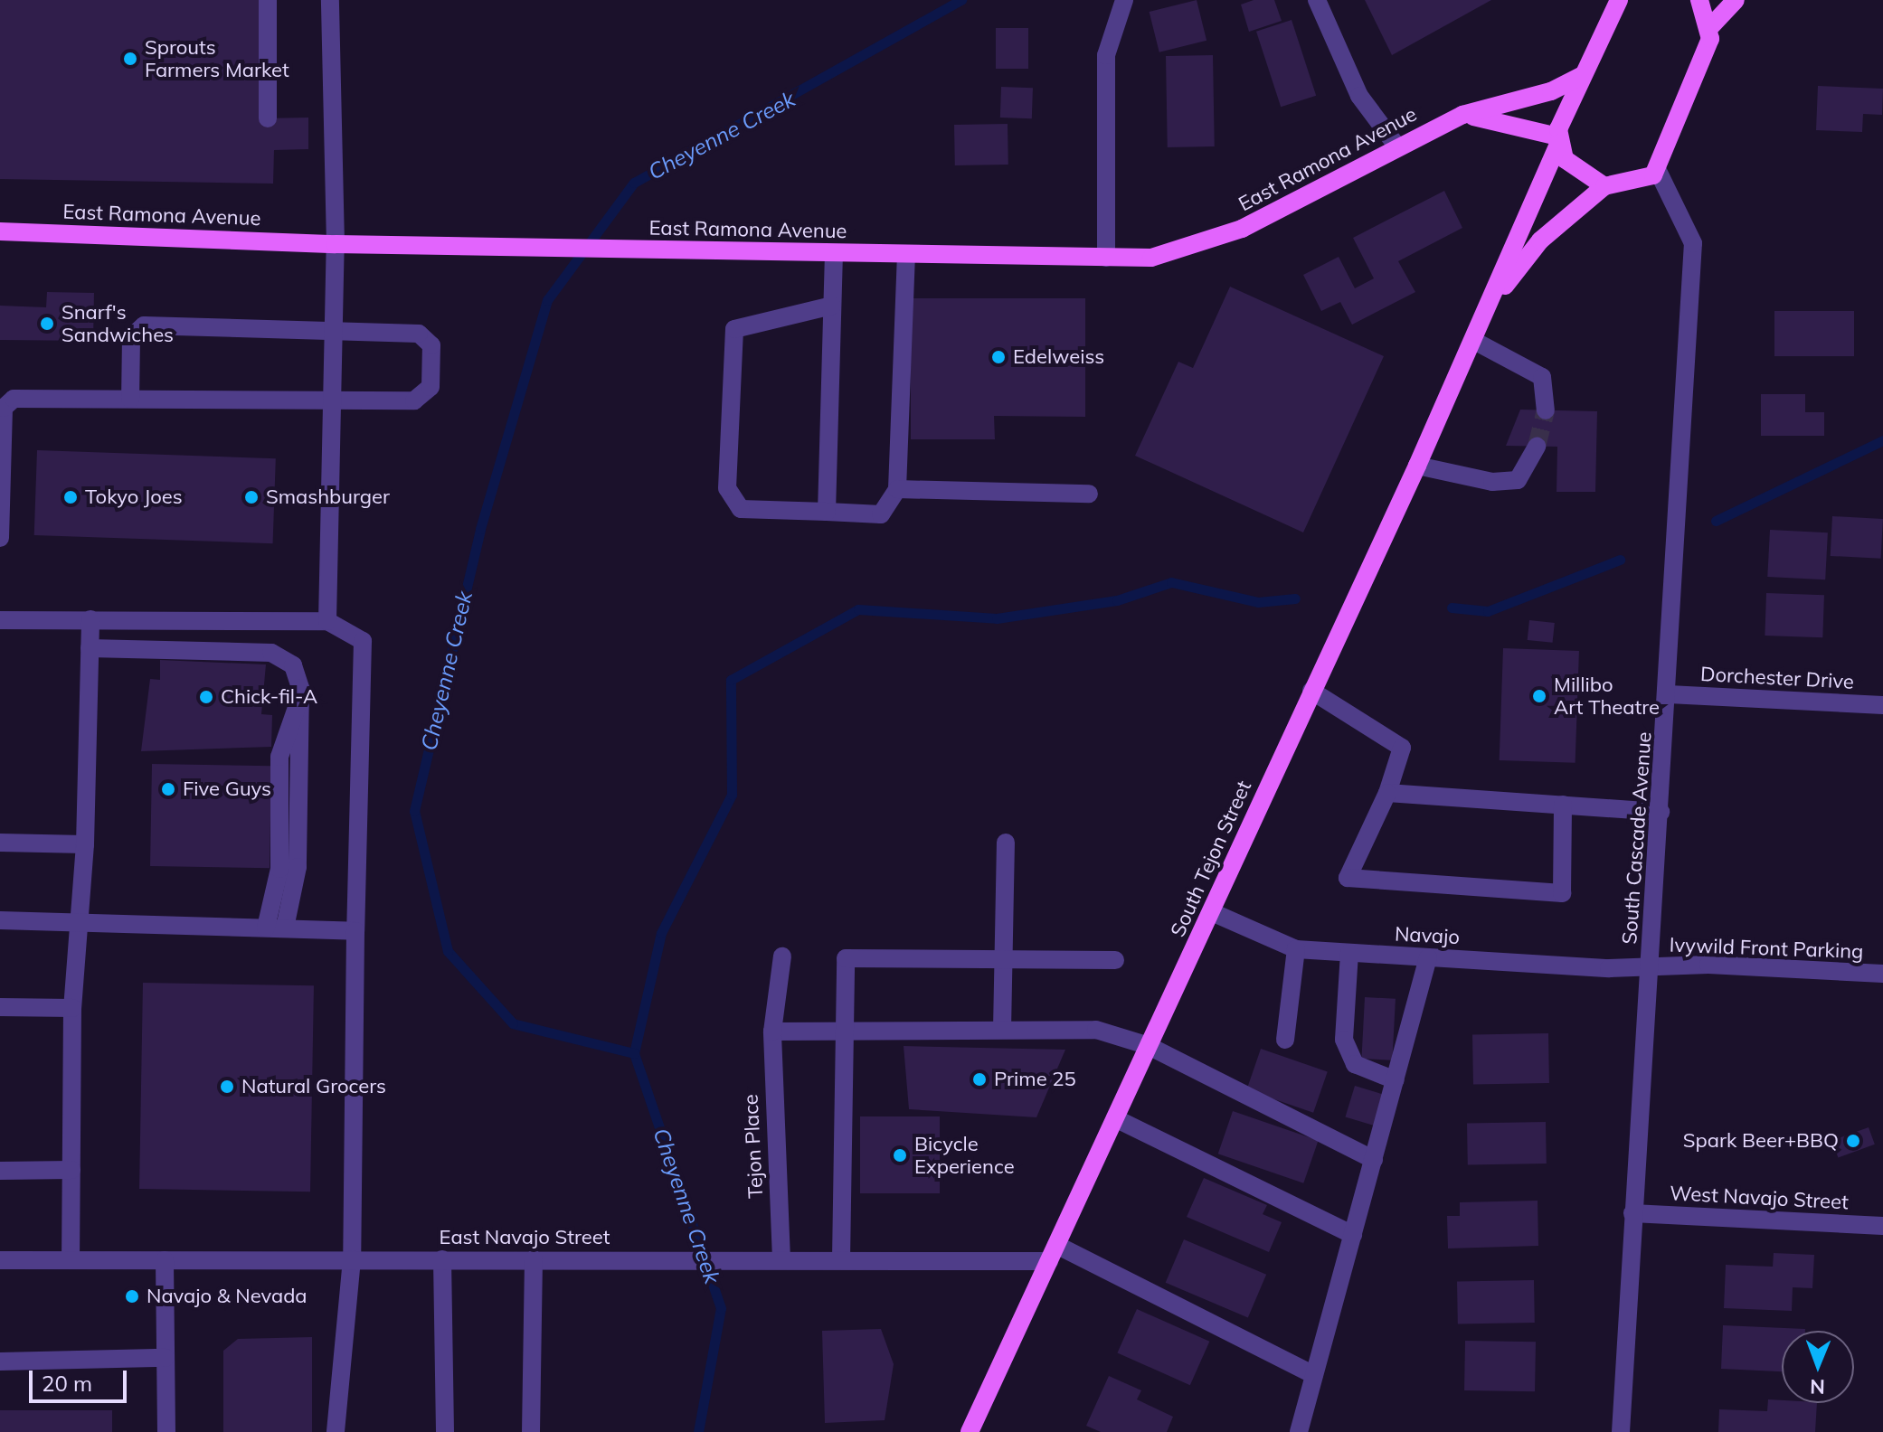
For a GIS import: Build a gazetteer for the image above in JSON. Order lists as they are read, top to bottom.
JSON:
{
  "streets": {
    "main road": ["East Ramona Avenue", "South Tejon Street"],
    "street": [
      "Dorchester Drive",
      "South Cascade Avenue",
      "Navajo",
      "Ivywild Front Parking",
      "Tejon Place",
      "West Navajo Street",
      "East Navajo Street"
    ]
  },
  "crossings": [
    ["Dorchester Drive", "South Cascade Avenue"],
    ["South Cascade Avenue", "Navajo"],
    ["South Cascade Avenue", "Ivywild Front Parking"],
    ["South Cascade Avenue", "West Navajo Street"],
    ["South Tejon Street", "Navajo"],
    ["South Tejon Street", "East Navajo Street"],
    ["Navajo", "Ivywild Front Parking"],
    ["Tejon Place", "East Navajo Street"]
  ],
  "water": ["Cheyenne Creek"],
  "places": [
    "Sprouts Farmers Market",
    "Snarf's Sandwiches",
    "Edelweiss",
    "Tokyo Joes",
    "Smashburger",
    "Millibo Art Theatre",
    "Chick-fil-A",
    "Five Guys",
    "Prime 25",
    "Natural Grocers",
    "Spark Beer+BBQ",
    "Bicycle Experience",
    "Navajo & Nevada"
  ],
  "scale_bar": "20 m",
  "north": "bottom"
}
